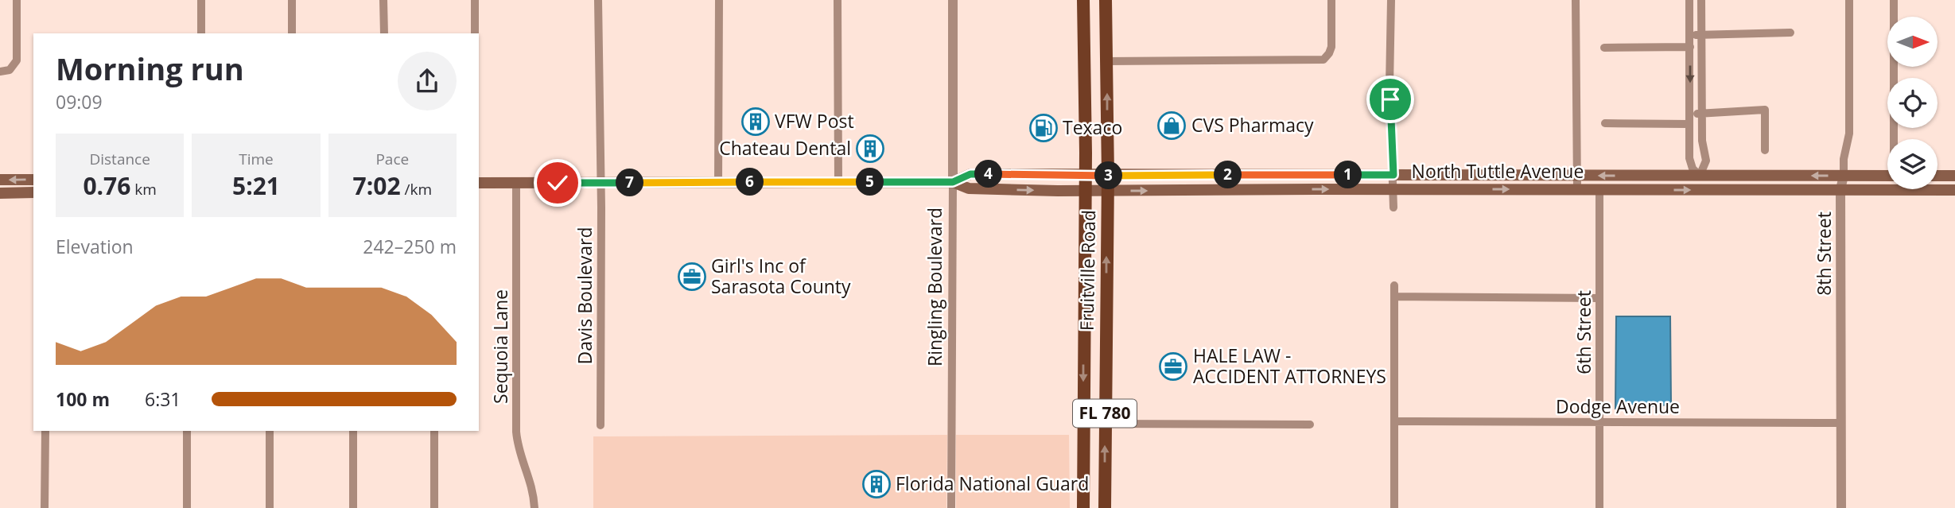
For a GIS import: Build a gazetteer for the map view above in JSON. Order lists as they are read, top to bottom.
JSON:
{
  "streets": {
    "main road": ["North Tuttle Avenue", "Fruitville Road", "FL 780"],
    "street": [
      "8th Street",
      "Ringling Boulevard",
      "Davis Boulevard",
      "6th Street",
      "Sequoia Lane",
      "Dodge Avenue"
    ]
  },
  "crossings": [
    ["North Tuttle Avenue", "8th Street"],
    ["North Tuttle Avenue", "Fruitville Road"],
    ["North Tuttle Avenue", "Ringling Boulevard"],
    ["North Tuttle Avenue", "6th Street"],
    ["8th Street", "Dodge Avenue"],
    ["6th Street", "Dodge Avenue"]
  ],
  "places": {
    "building": ["VFW Post", "Chateau Dental", "Florida National Guard"],
    "shop": ["CVS Pharmacy"],
    "fuel station": ["Texaco"],
    "office": ["Girl's Inc of Sarasota County", "HALE LAW - ACCIDENT ATTORNEYS"]
  },
  "north": "right",
  "page": {
    "heading": ["Morning run", "09:09"],
    "stats": [
      ["Distance", "0.76 km"],
      ["Time", "5:21"],
      ["Pace", "7:02 /km"]
    ],
    "pins": [
      "4",
      "1",
      "2",
      "3",
      "5",
      "6",
      "7"
    ],
    "chart": ["Elevation", "242–250 m"],
    "list": [
      {
        "name": "100 m",
        "note": "6:31"
      }
    ]
  }
}
